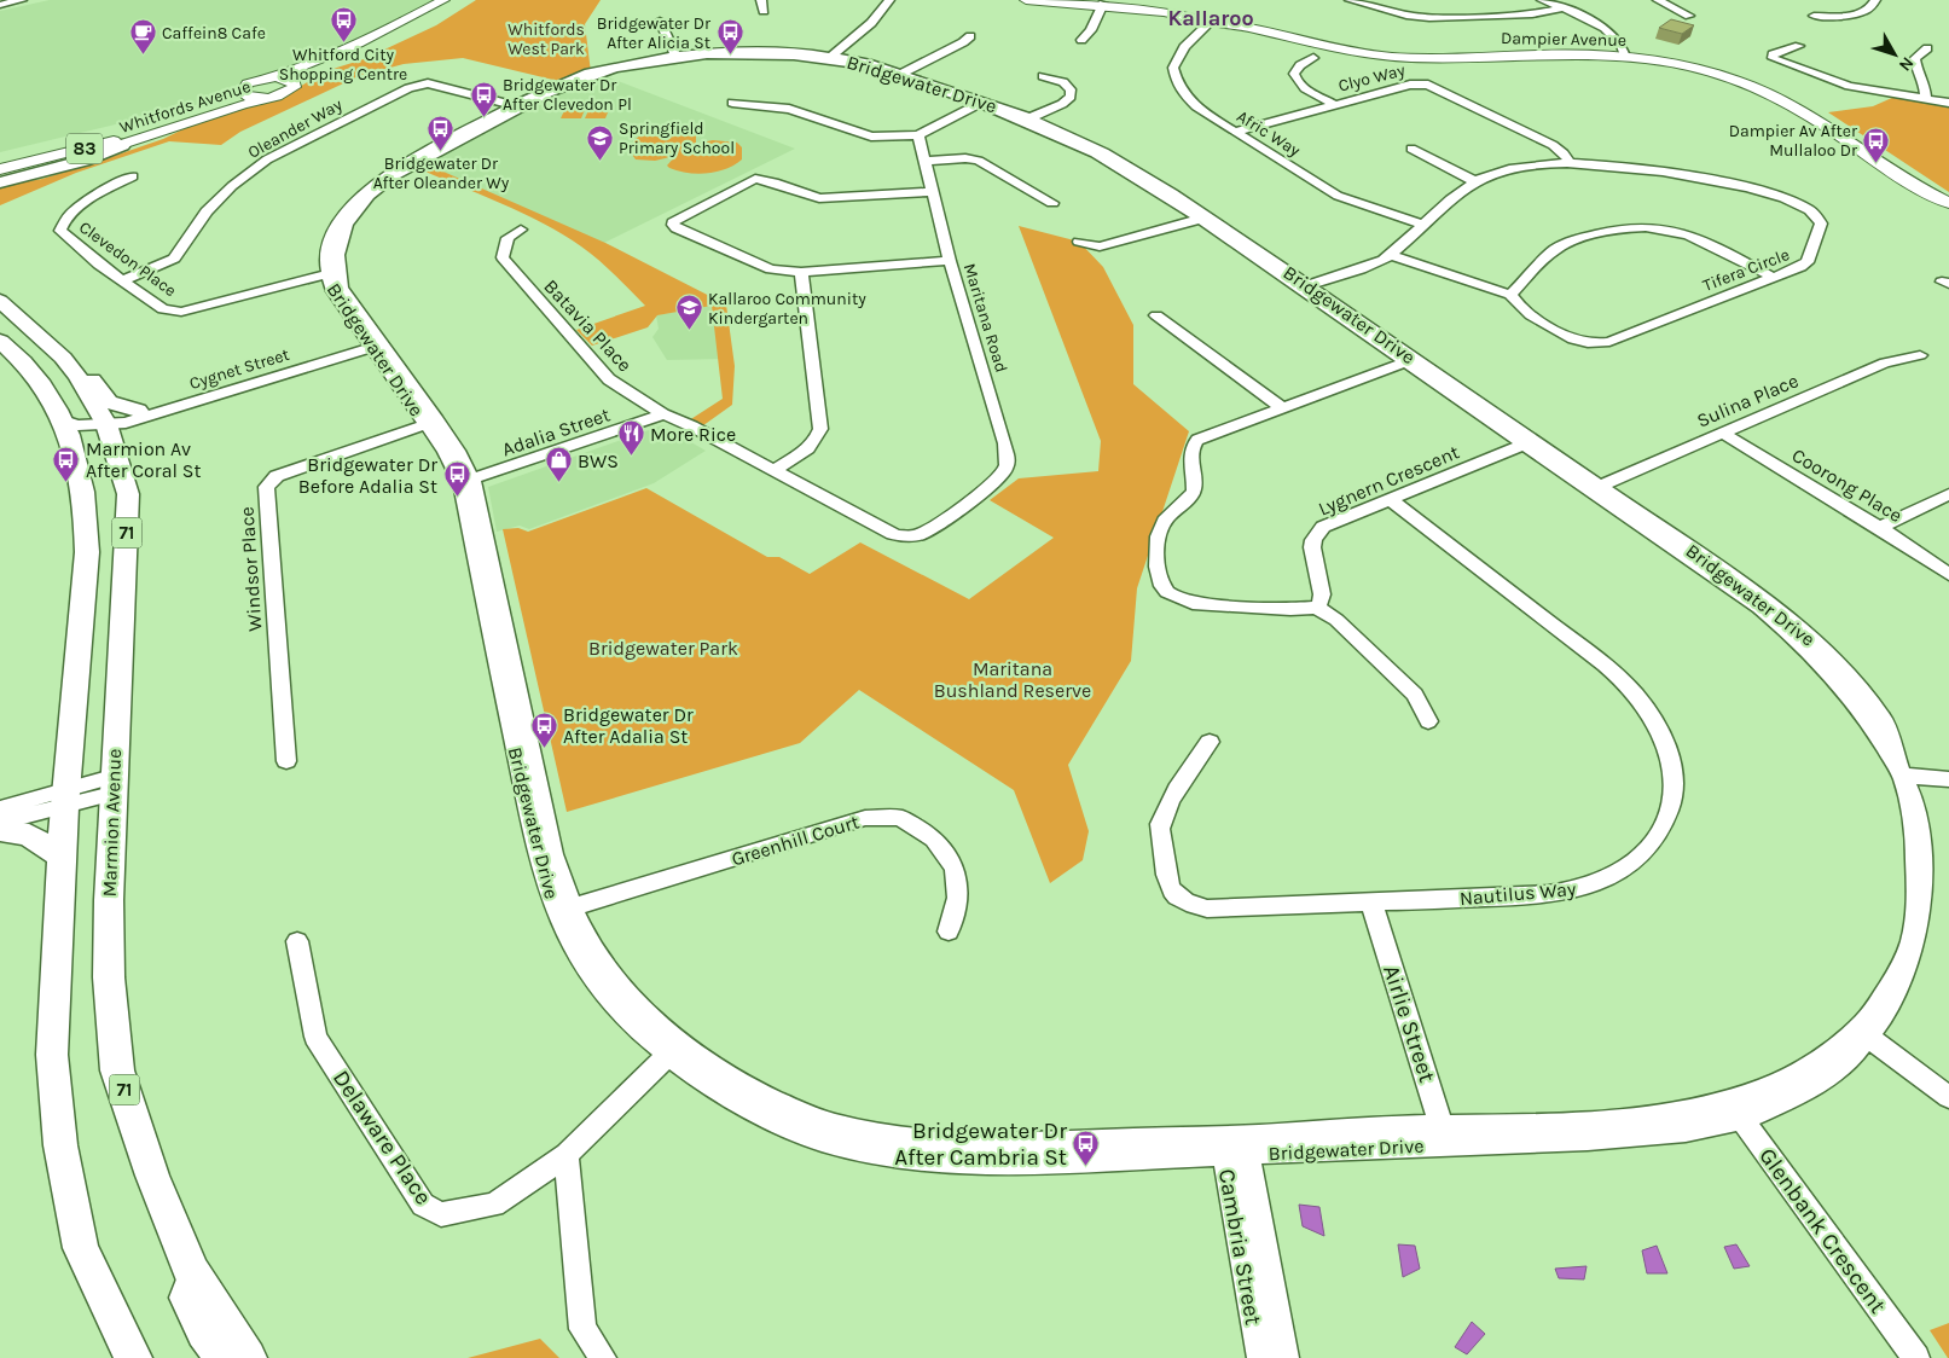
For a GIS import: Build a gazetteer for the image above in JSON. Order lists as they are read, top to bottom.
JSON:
{
  "streets": {
    "highway": ["71", "Marmion Avenue"],
    "main road": ["Dampier Avenue", "Whitfords Avenue", "83"],
    "street": [
      "Clyo Way",
      "Bridgewater Drive",
      "Oleander Way",
      "Afric Way",
      "Clevedon Place",
      "Tifera Circle",
      "Maritana Road",
      "Batavia Place",
      "Cygnet Street",
      "Sulina Place",
      "Adalia Street",
      "Lygnern Crescent",
      "Coorong Place",
      "Windsor Place",
      "Greenhill Court",
      "Nautilus Way",
      "Airlie Street",
      "Delaware Place",
      "Glenbank Crescent",
      "Cambria Street"
    ]
  },
  "crossings": [
    ["Dampier Avenue", "Afric Way"],
    ["Clyo Way", "Afric Way"],
    ["Clyo Way", "Tifera Circle"],
    ["Bridgewater Drive", "Oleander Way"],
    ["Bridgewater Drive", "Clevedon Place"],
    ["Bridgewater Drive", "Tifera Circle"],
    ["Bridgewater Drive", "Cygnet Street"],
    ["Bridgewater Drive", "Sulina Place"],
    ["Bridgewater Drive", "Adalia Street"],
    ["Bridgewater Drive", "Lygnern Crescent"],
    ["Bridgewater Drive", "Windsor Place"],
    ["Bridgewater Drive", "Greenhill Court"],
    ["Bridgewater Drive", "Airlie Street"],
    ["Bridgewater Drive", "Delaware Place"],
    ["Bridgewater Drive", "Glenbank Crescent"],
    ["Bridgewater Drive", "Cambria Street"],
    ["Whitfords Avenue", "83"],
    ["Oleander Way", "Clevedon Place"],
    ["Afric Way", "Tifera Circle"],
    ["Maritana Road", "Batavia Place"],
    ["Batavia Place", "Adalia Street"],
    ["Cygnet Street", "71"],
    ["Cygnet Street", "Marmion Avenue"],
    ["Sulina Place", "Coorong Place"],
    ["Lygnern Crescent", "Nautilus Way"],
    ["Nautilus Way", "Airlie Street"]
  ],
  "districts": ["Kallaroo"],
  "parks": ["Whitfords West Park", "Bridgewater Park", "Maritana Bushland Reserve"],
  "places": {
    "bus stop": [
      "Whitford City Shopping Centre",
      "Bridgewater Dr After Alicia St",
      "Bridgewater Dr After Clevedon Pl",
      "Bridgewater Dr After Oleander Wy",
      "Dampier Av After Mullaloo Dr",
      "Marmion Av After Coral St",
      "Bridgewater Dr Before Adalia St",
      "Bridgewater Dr After Adalia St",
      "Bridgewater Dr After Cambria St"
    ],
    "cafe": ["Caffein8 Cafe"],
    "school or university": ["Springfield Primary School", "Kallaroo Community Kindergarten"],
    "restaurant": ["More Rice"],
    "shop": ["BWS"]
  },
  "north": "bottom right"
}
